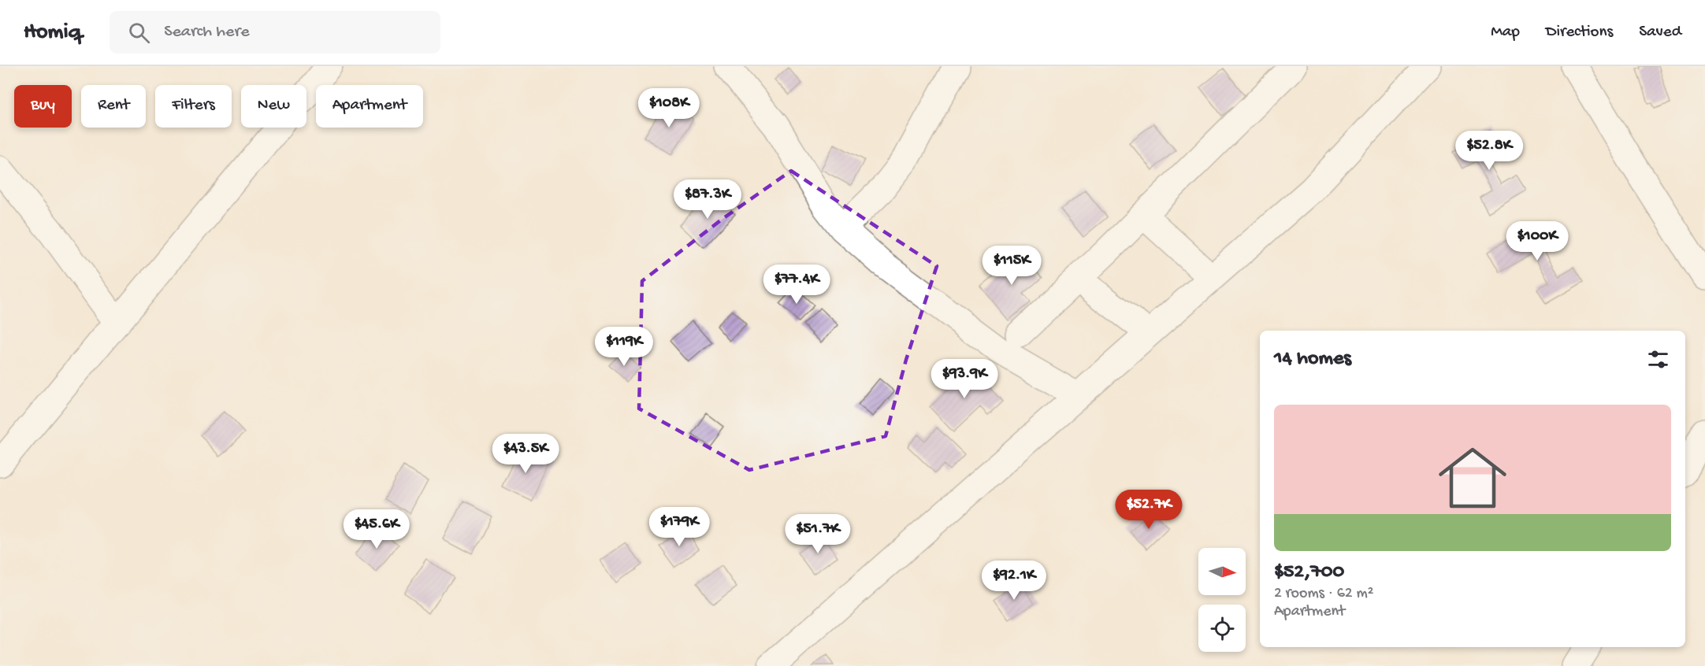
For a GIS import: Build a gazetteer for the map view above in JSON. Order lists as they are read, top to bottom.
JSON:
{
  "north": "right",
  "page": {
    "header": "Homiq",
    "search": "Search here",
    "nav": ["Map", "Directions", "Saved"],
    "chip": [
      "Buy",
      "Rent",
      "Filters",
      "New",
      "Apartment"
    ],
    "price": [
      "$108K",
      "$52.8K",
      "$87.3K",
      "$100K",
      "$115K",
      "$77.4K",
      "$119K",
      "$93.9K",
      "$43.5K",
      "$52.7K",
      "$179K",
      "$45.6K",
      "$51.7K",
      "$92.1K"
    ],
    "heading": "14 homes",
    "list": [
      {
        "name": "$52,700",
        "note": "2 rooms · 62 m² · Apartment"
      }
    ]
  }
}
